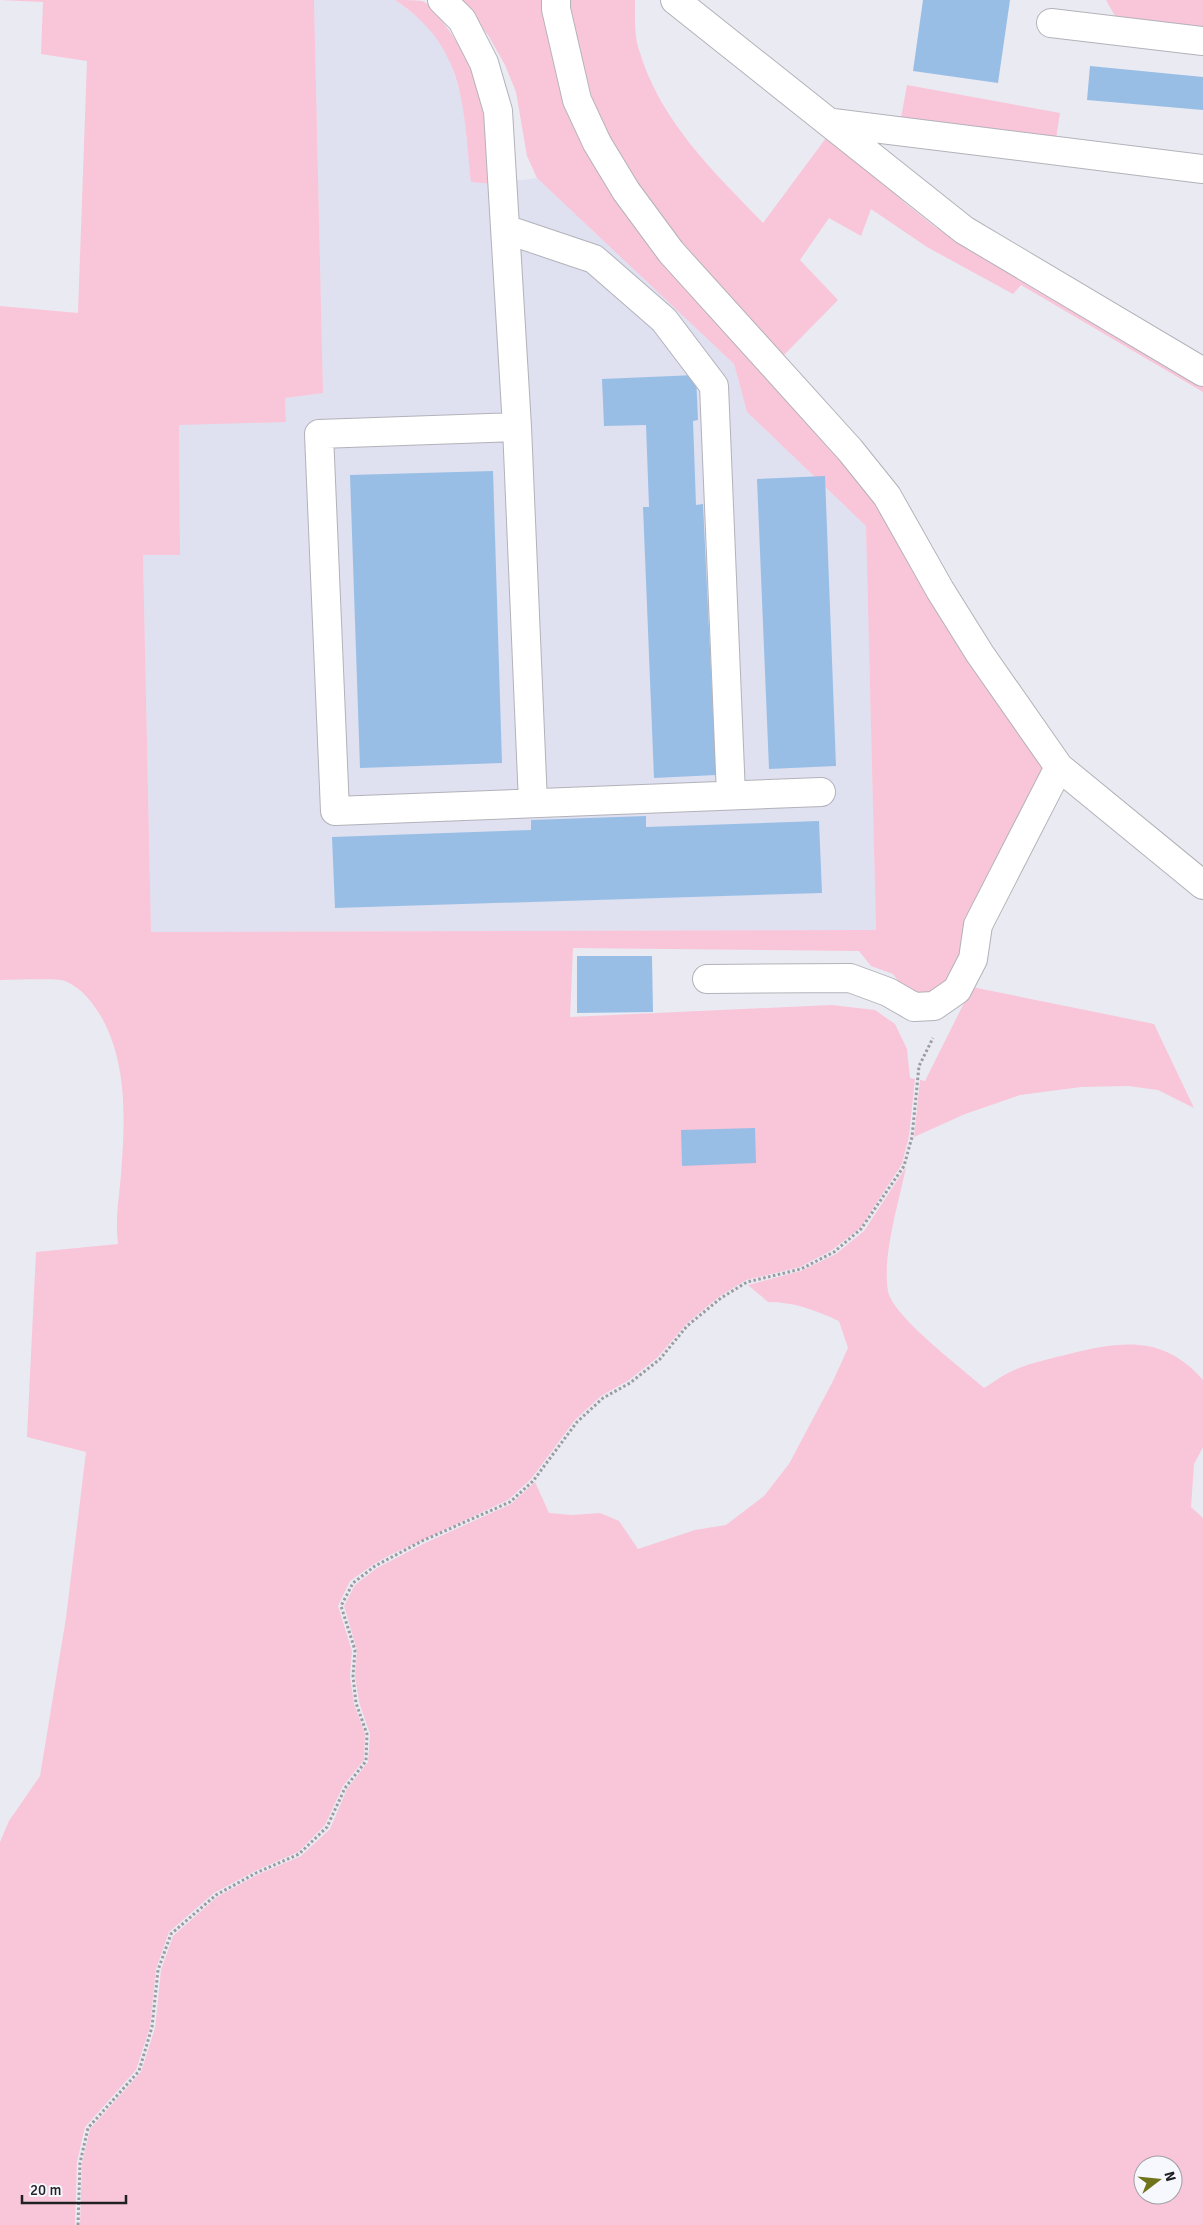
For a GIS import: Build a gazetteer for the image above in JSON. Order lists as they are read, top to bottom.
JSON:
{
  "scale_bar": "20 m",
  "north": "right"
}
